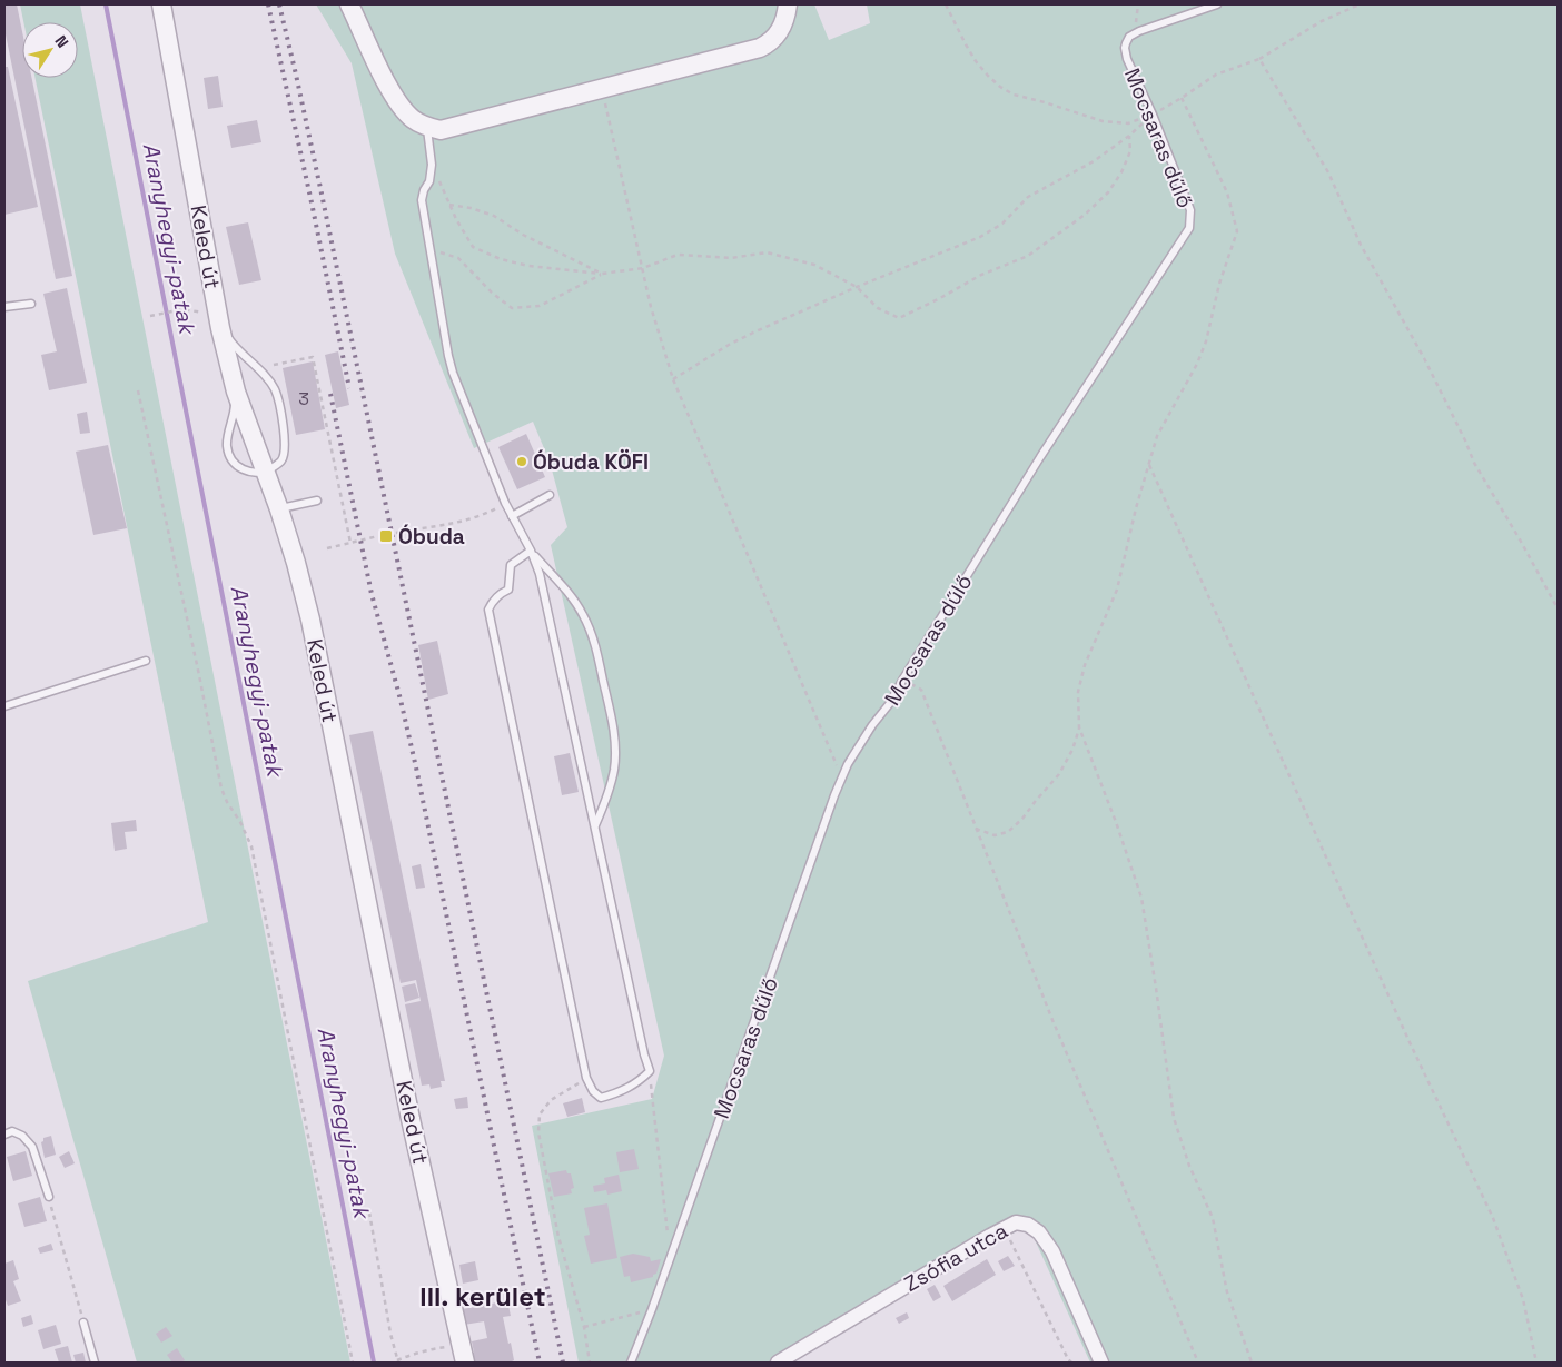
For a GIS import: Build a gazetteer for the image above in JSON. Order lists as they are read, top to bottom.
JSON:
{
  "streets": {
    "street": ["Keled út", "Zsófia utca"],
    "lane": ["Mocsaras dűlő"]
  },
  "districts": ["III. kerület"],
  "water": ["Aranyhegyi-patak"],
  "places": {
    "other": ["Óbuda KÖFI"],
    "transit": ["Óbuda"]
  },
  "house_numbers": ["3"],
  "north": "top right"
}
